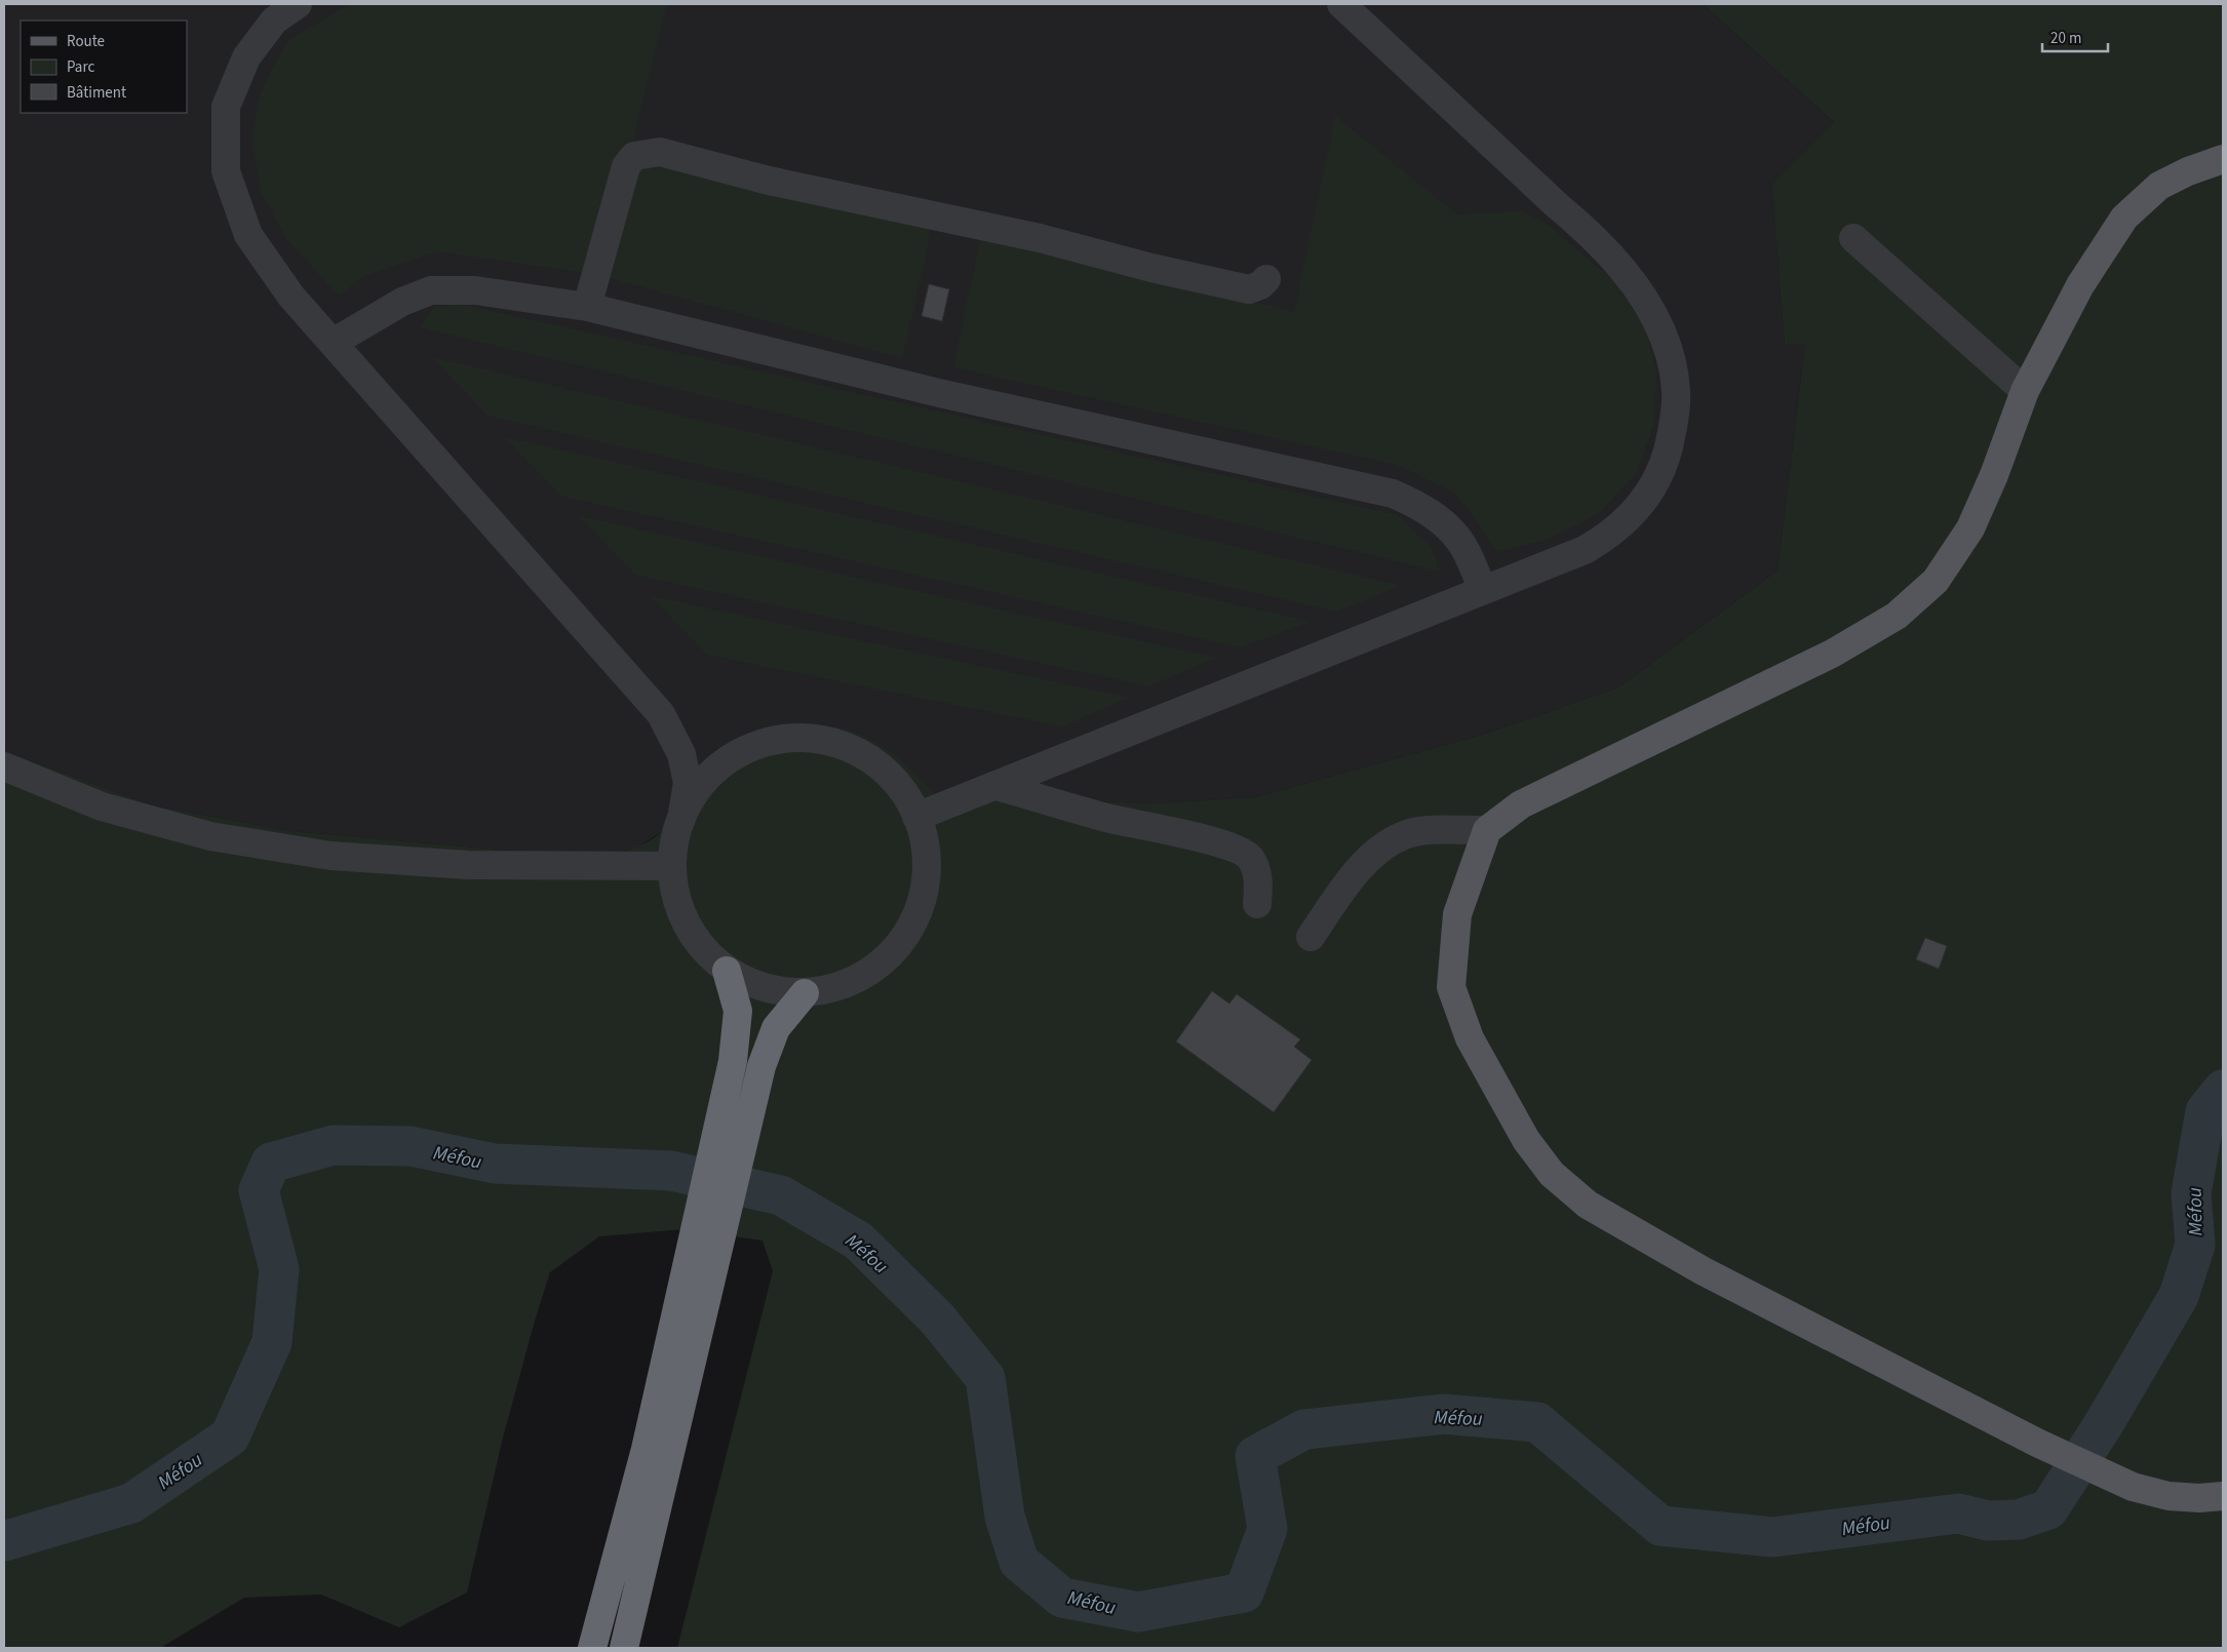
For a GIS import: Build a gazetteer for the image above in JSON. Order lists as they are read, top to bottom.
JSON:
{
  "water": ["Méfou"],
  "legend": ["Route", "Parc", "Bâtiment"],
  "scale_bar": "20 m"
}
